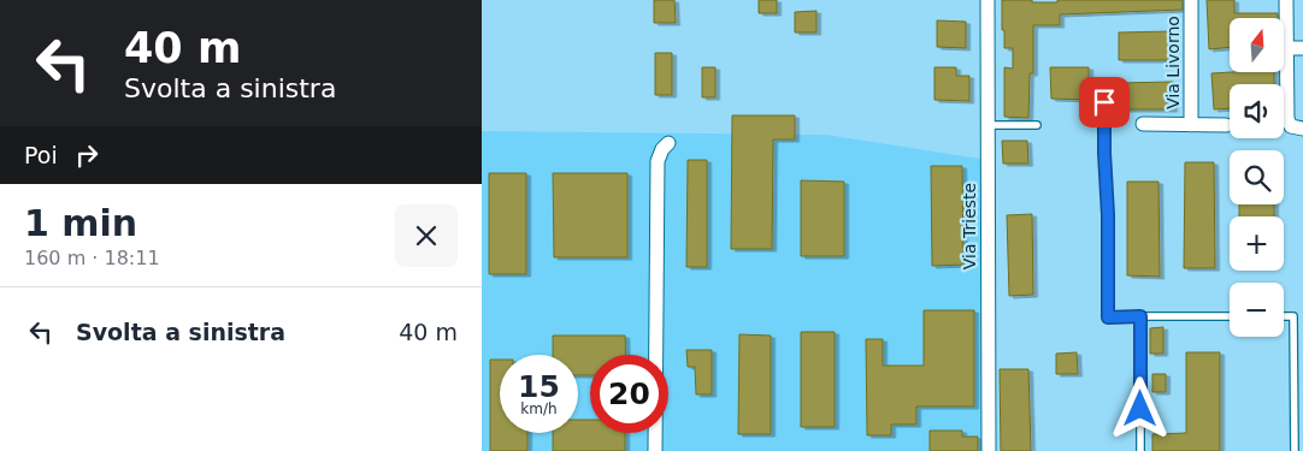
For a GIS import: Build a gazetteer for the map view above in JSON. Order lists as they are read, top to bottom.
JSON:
{
  "streets": {
    "street": ["Via Livorno", "Via Trieste"]
  },
  "north": "top",
  "page": {
    "turn": ["40 m", "Svolta a sinistra"],
    "map_buttons": ["+", "−"],
    "then": "Poi",
    "heading": ["1 min", "160 m · 18:11"],
    "list": [
      {
        "name": "Svolta a sinistra",
        "value": "40 m"
      }
    ],
    "speed": "15 km/h",
    "limit": "20"
  }
}
